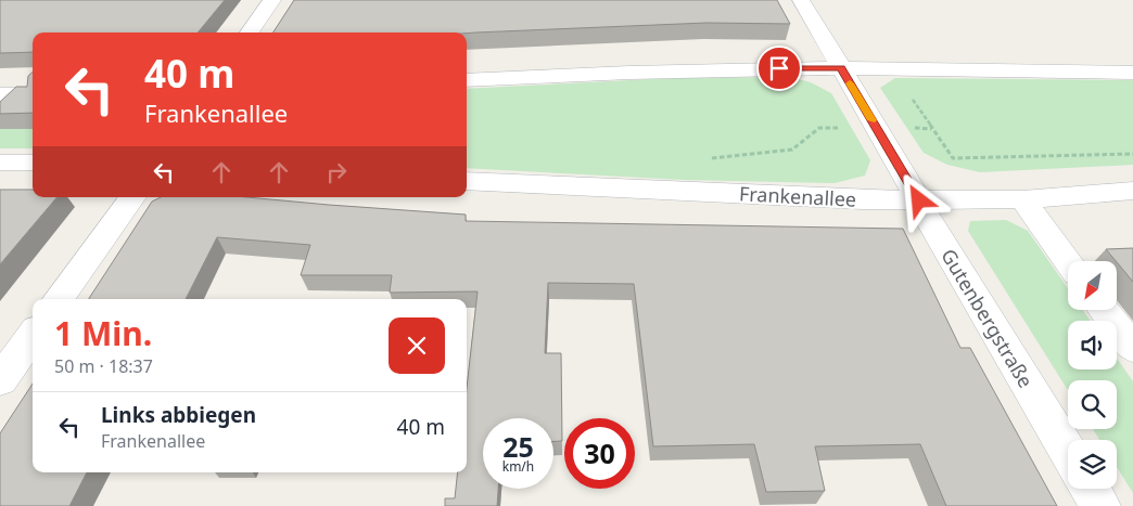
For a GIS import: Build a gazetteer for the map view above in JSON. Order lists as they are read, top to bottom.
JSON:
{
  "streets": {
    "street": ["Frankenallee", "Gutenbergstraße"]
  },
  "crossings": [
    ["Frankenallee", "Gutenbergstraße"]
  ],
  "north": "bottom left",
  "page": {
    "turn": ["40 m", "Frankenallee"],
    "heading": ["1 Min.", "50 m · 18:37"],
    "list": [
      {
        "name": "Links abbiegen",
        "note": "Frankenallee",
        "value": "40 m"
      }
    ],
    "speed": "25 km/h",
    "limit": "30"
  }
}
